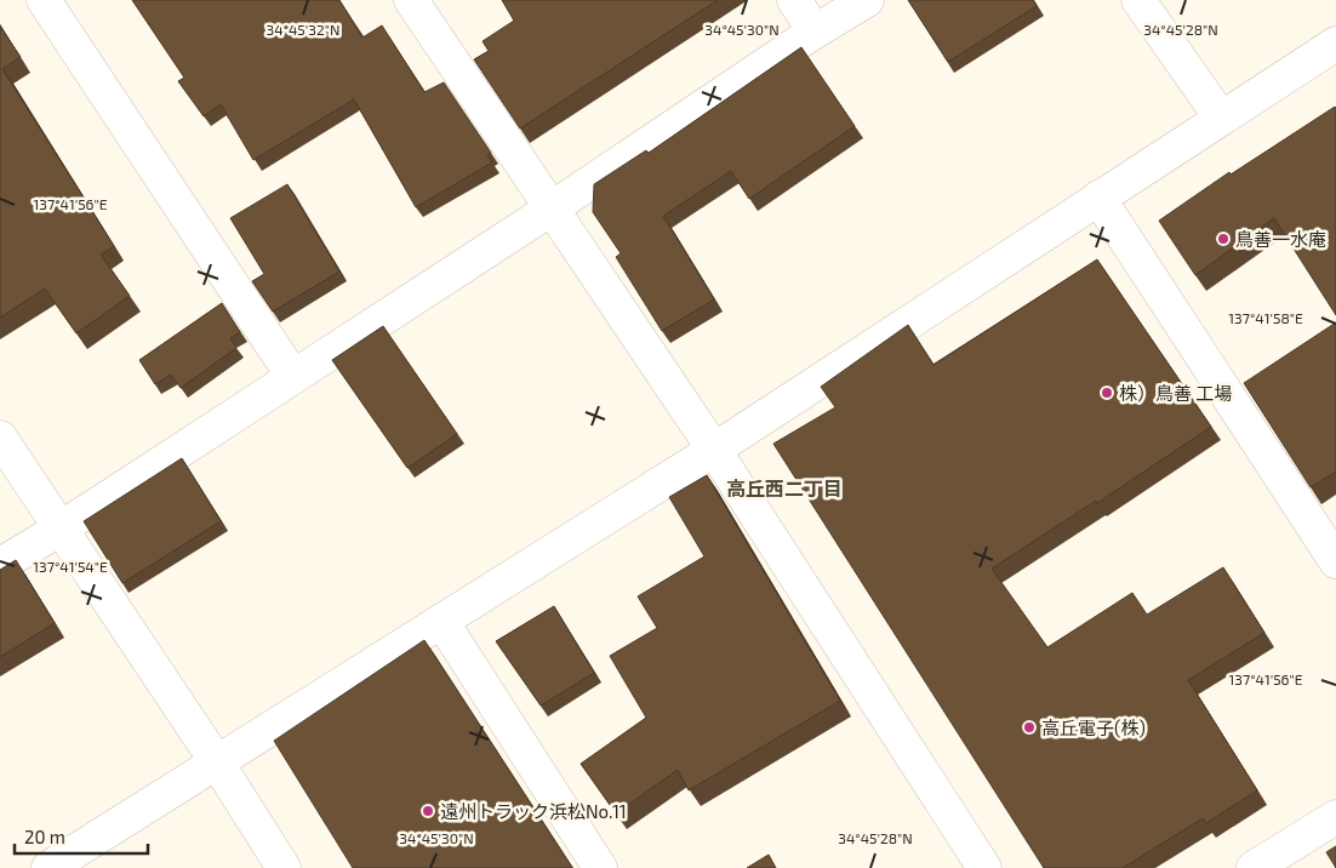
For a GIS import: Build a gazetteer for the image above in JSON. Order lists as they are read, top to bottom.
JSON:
{
  "districts": ["高丘西二丁目"],
  "places": [
    "鳥善一水庵",
    "株）鳥善 工場",
    "高丘電子(株)",
    "遠州トラック浜松No.11"
  ],
  "scale_bar": "20 m",
  "coordinates": [
    "34°45'32\"N",
    "34°45'30\"N",
    "34°45'28\"N",
    "137°41'56\"E",
    "137°41'58\"E",
    "137°41'54\"E"
  ]
}
